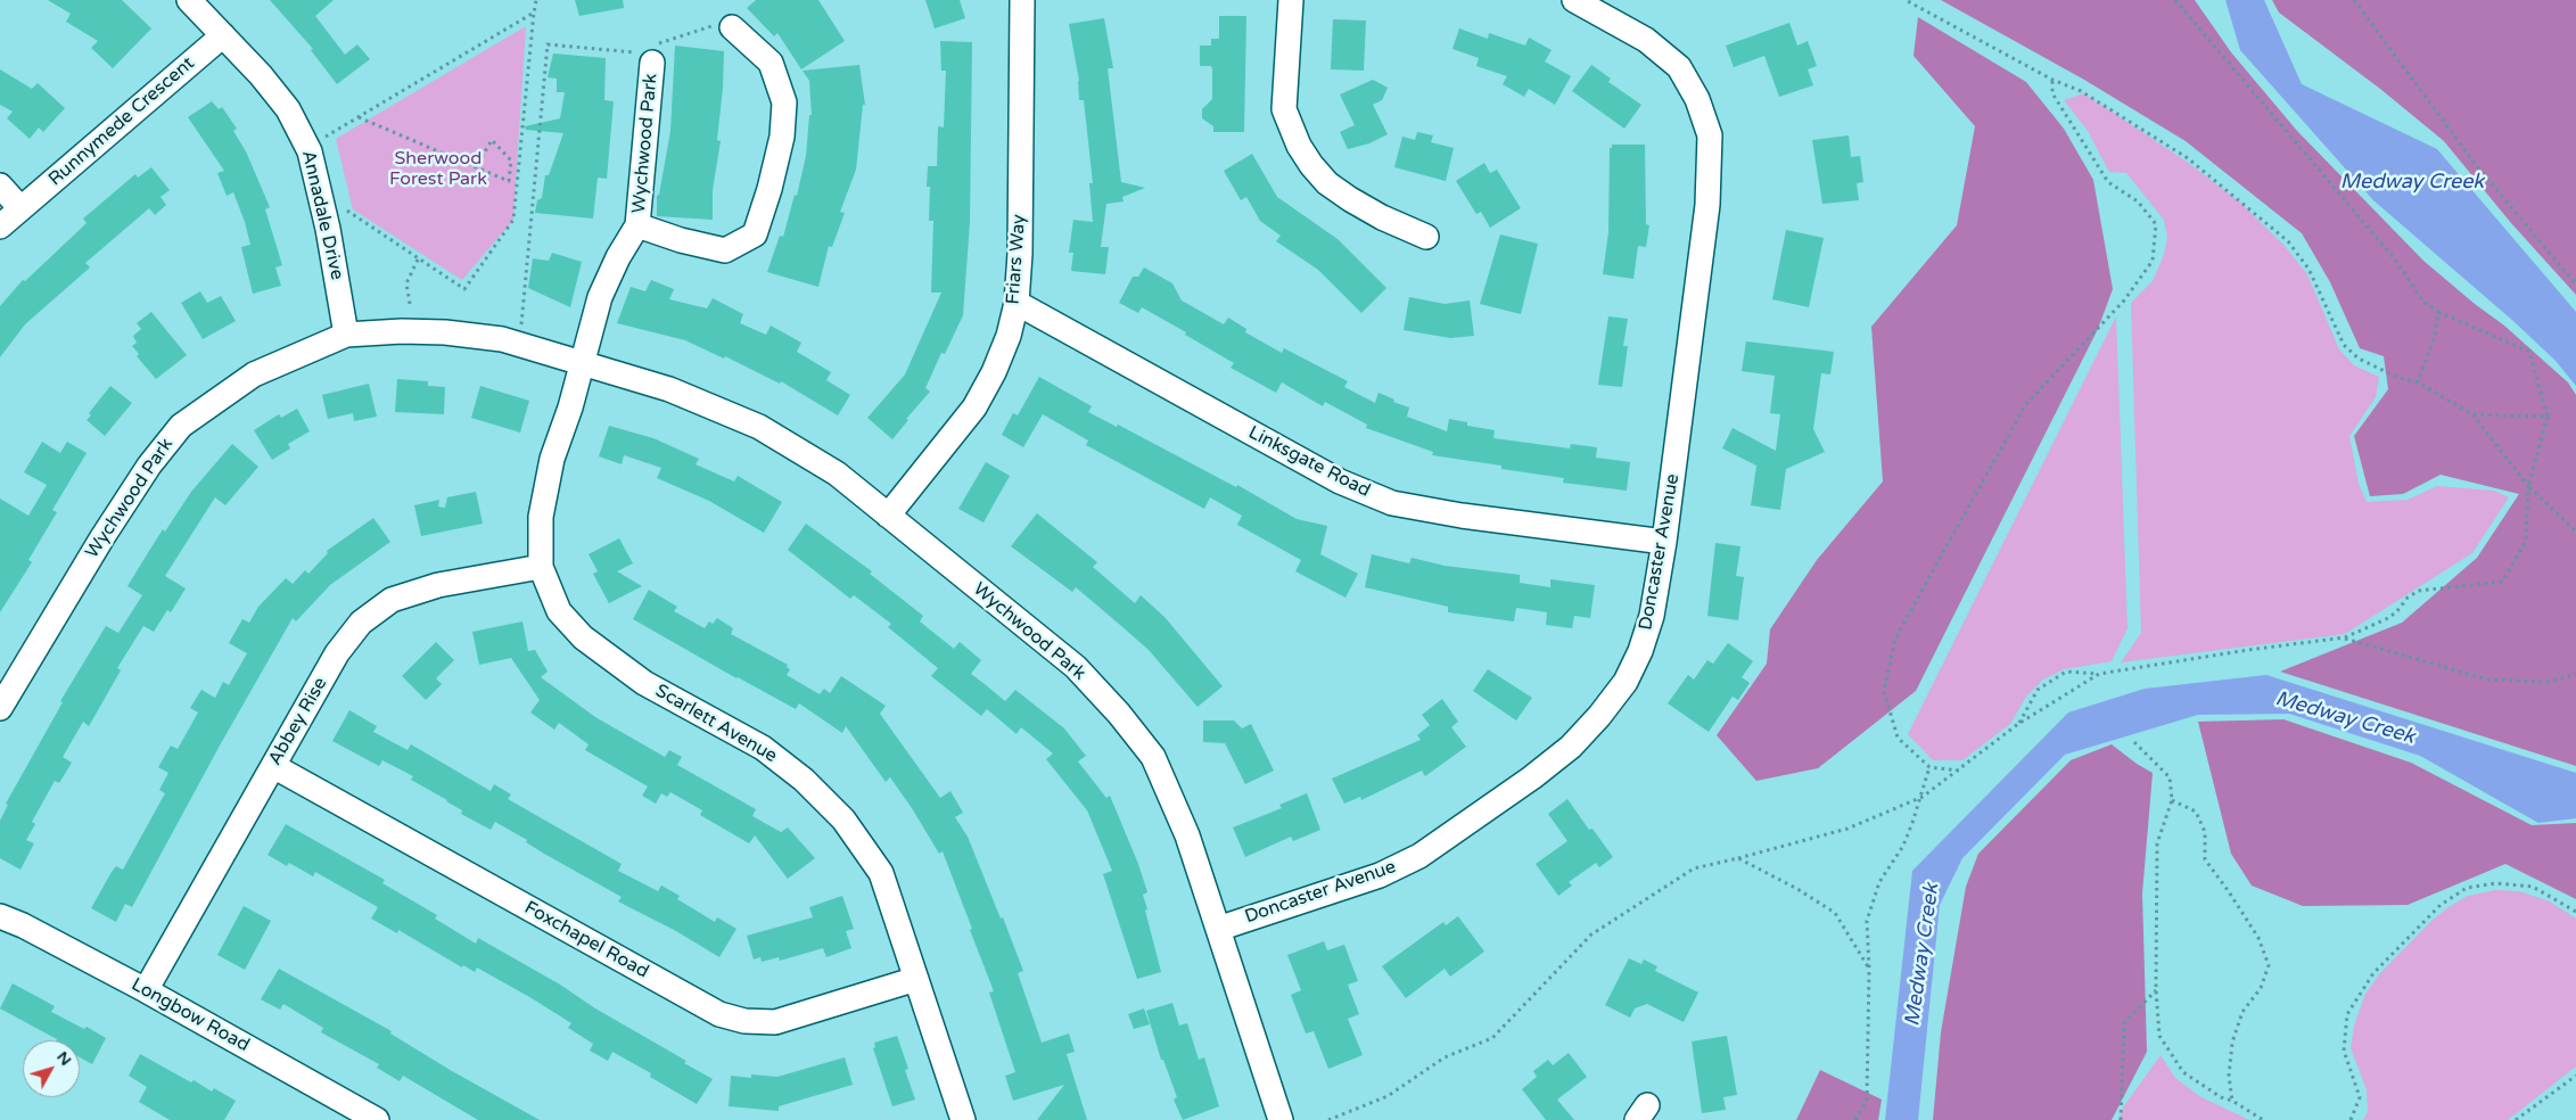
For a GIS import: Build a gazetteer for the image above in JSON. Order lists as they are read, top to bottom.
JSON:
{
  "streets": {
    "street": [
      "Runnymede Crescent",
      "Wychwood Park",
      "Annadale Drive",
      "Friars Way",
      "Linksgate Road",
      "Doncaster Avenue",
      "Abbey Rise",
      "Scarlett Avenue",
      "Foxchapel Road",
      "Longbow Road"
    ]
  },
  "crossings": [
    ["Runnymede Crescent", "Annadale Drive"],
    ["Wychwood Park", "Annadale Drive"],
    ["Wychwood Park", "Friars Way"],
    ["Wychwood Park", "Doncaster Avenue"],
    ["Wychwood Park", "Scarlett Avenue"],
    ["Friars Way", "Linksgate Road"],
    ["Linksgate Road", "Doncaster Avenue"],
    ["Abbey Rise", "Scarlett Avenue"],
    ["Abbey Rise", "Foxchapel Road"],
    ["Abbey Rise", "Longbow Road"],
    ["Scarlett Avenue", "Foxchapel Road"]
  ],
  "water": ["Medway Creek"],
  "parks": ["Sherwood Forest Park"],
  "north": "top right"
}
